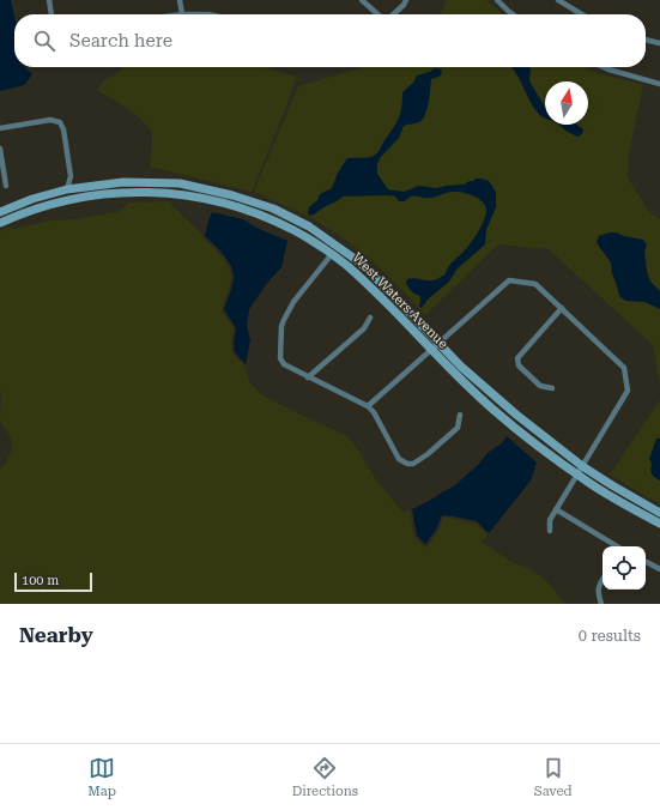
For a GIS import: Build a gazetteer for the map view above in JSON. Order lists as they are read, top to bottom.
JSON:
{
  "streets": {
    "street": ["West Waters Avenue"]
  },
  "scale_bar": "100 m",
  "north": "top",
  "page": {
    "search": "Search here",
    "scale": "100 m",
    "heading": ["Nearby", "0 results"],
    "nav": ["Map", "Directions", "Saved"]
  }
}
